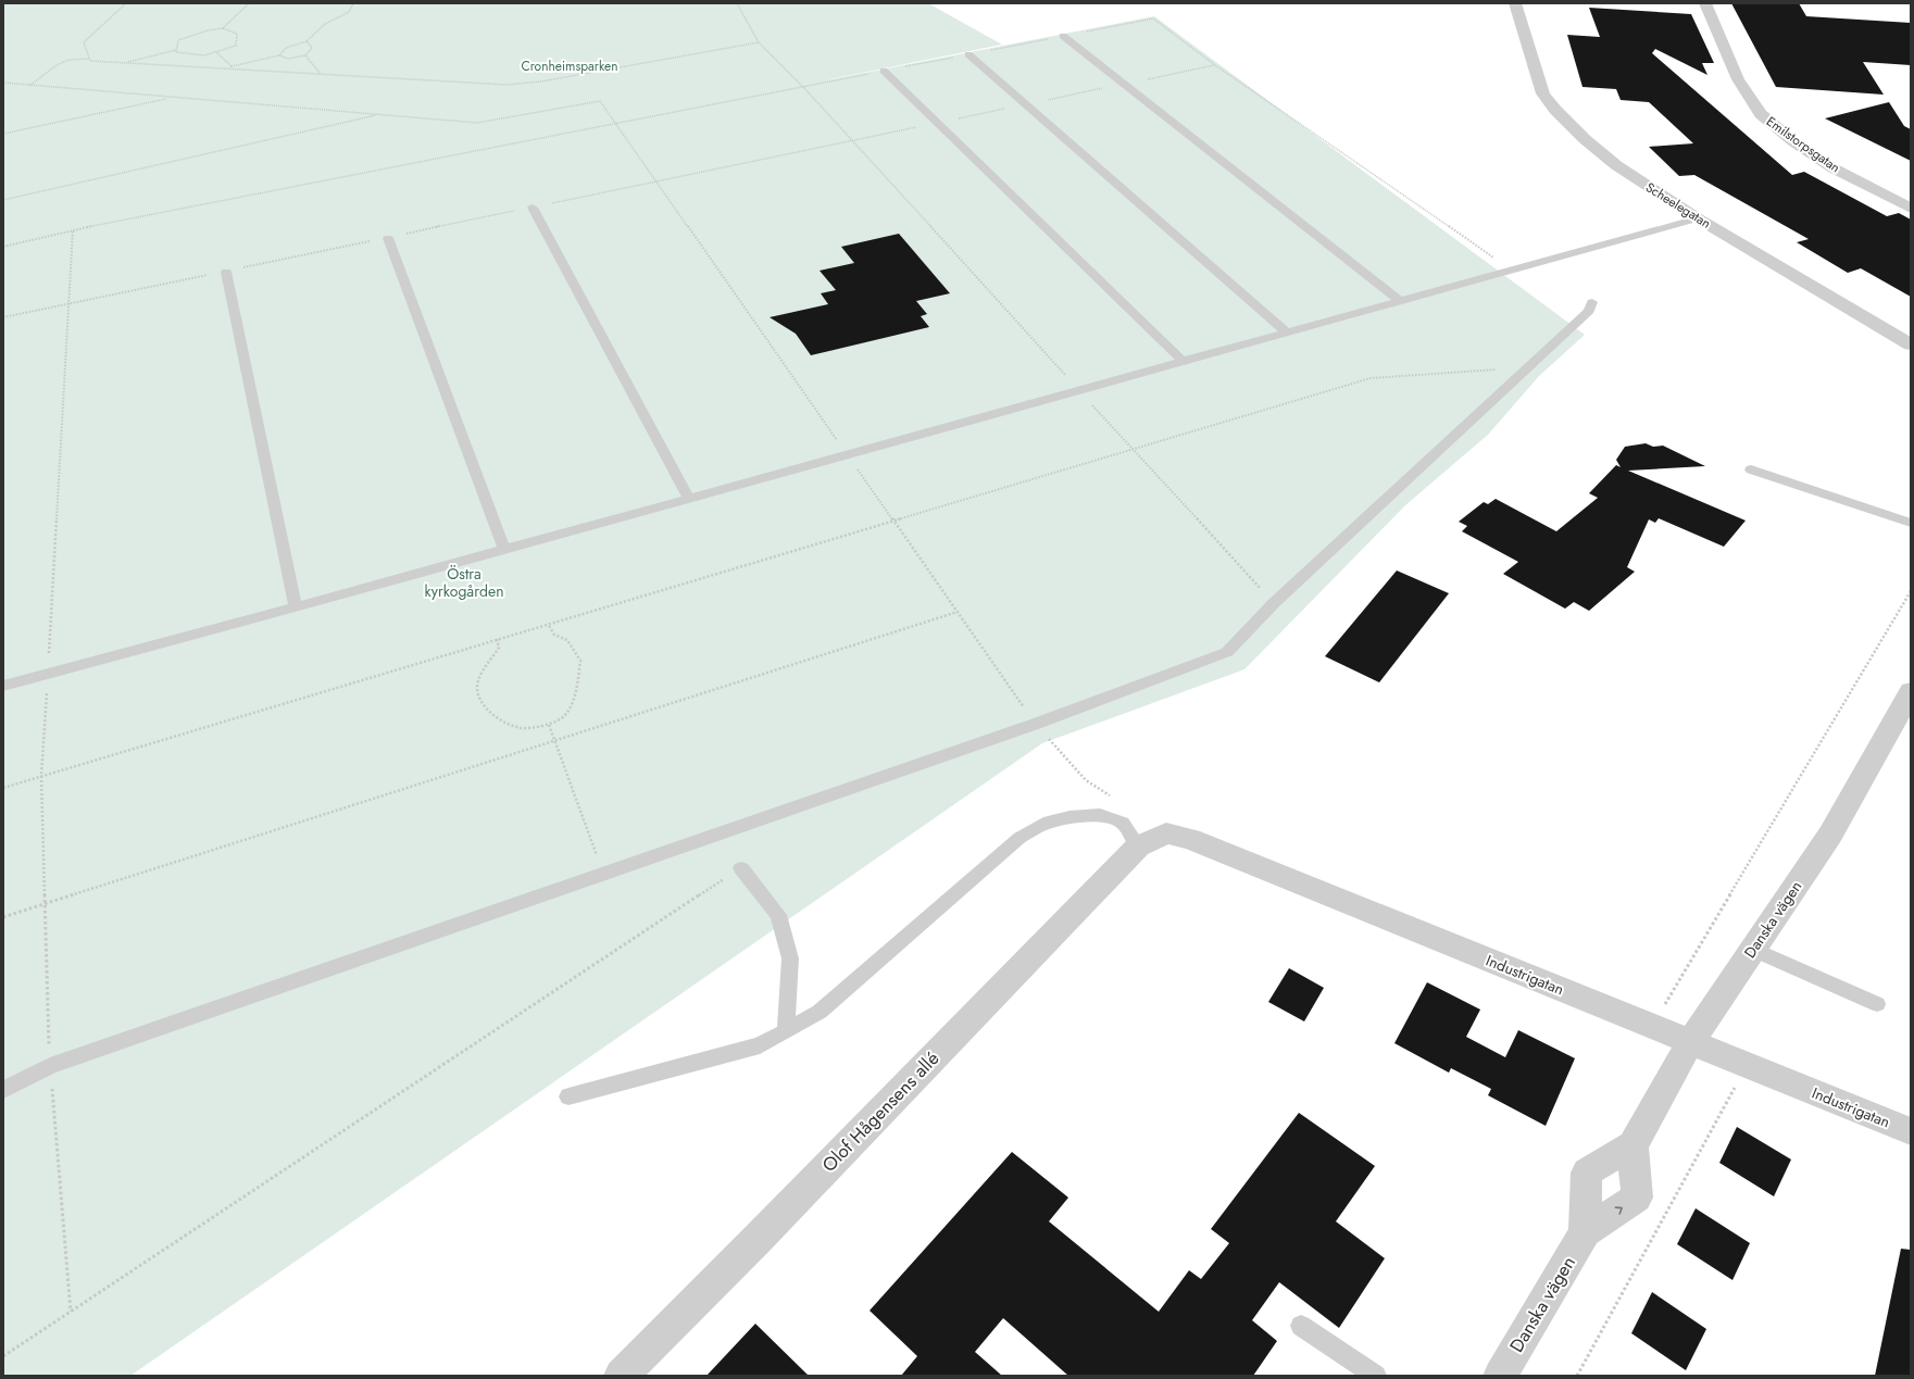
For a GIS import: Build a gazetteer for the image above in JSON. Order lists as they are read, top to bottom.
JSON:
{
  "streets": {
    "street": [
      "Emilstorpsgatan",
      "Scheelegatan",
      "Danska vägen",
      "Industrigatan",
      "Olof Hågensens allé"
    ]
  },
  "crossings": [
    ["Danska vägen", "Industrigatan"],
    ["Industrigatan", "Olof Hågensens allé"]
  ],
  "parks": ["Cronheimsparken", "Östra kyrkogården"]
}
